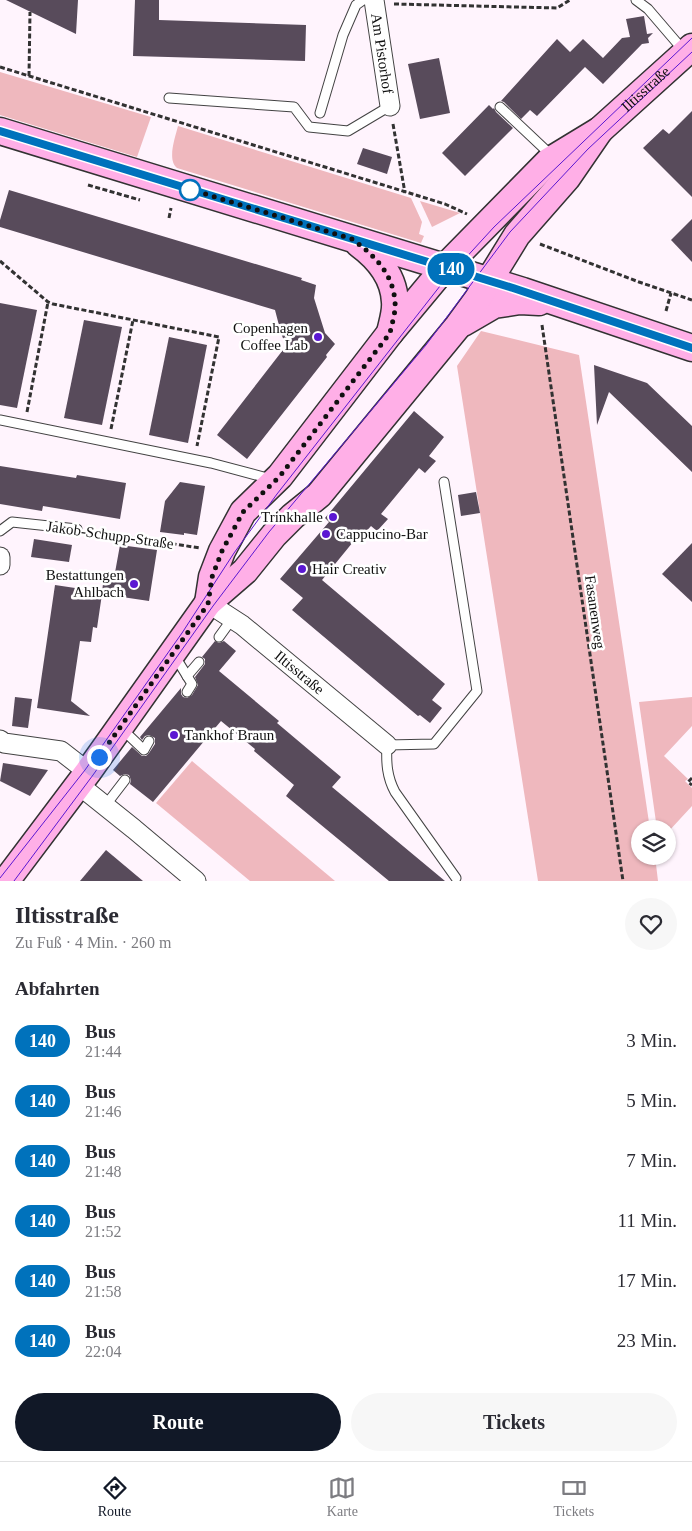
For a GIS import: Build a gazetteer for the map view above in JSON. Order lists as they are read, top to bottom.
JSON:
{
  "streets": {
    "street": ["Am Pistorhof", "Iltisstraße"],
    "lane": ["Jakob-Schupp-Straße"],
    "path": ["Fasanenweg"]
  },
  "crossings": [
    ["Iltisstraße", "Jakob-Schupp-Straße"]
  ],
  "places": [
    "Copenhagen Coffee Lab",
    "Trinkhalle",
    "Cappucino-Bar",
    "Hair Creativ",
    "Bestattungen Ahlbach",
    "Tankhof Braun"
  ],
  "lines": ["bus line 140"],
  "page": {
    "on_map": "140",
    "heading": [
      ["Iltisstraße", "Zu Fuß · 4 Min. · 260 m"],
      "Abfahrten"
    ],
    "list": [
      {
        "mark": "140",
        "name": "Bus",
        "note": "21:44",
        "value": "3 Min."
      },
      {
        "mark": "140",
        "name": "Bus",
        "note": "21:46",
        "value": "5 Min."
      },
      {
        "mark": "140",
        "name": "Bus",
        "note": "21:48",
        "value": "7 Min."
      },
      {
        "mark": "140",
        "name": "Bus",
        "note": "21:52",
        "value": "11 Min."
      },
      {
        "mark": "140",
        "name": "Bus",
        "note": "21:58",
        "value": "17 Min."
      },
      {
        "mark": "140",
        "name": "Bus",
        "note": "22:04",
        "value": "23 Min."
      }
    ],
    "buttons": ["Route", "Tickets"],
    "tabs": ["Route", "Karte", "Tickets"]
  }
}
